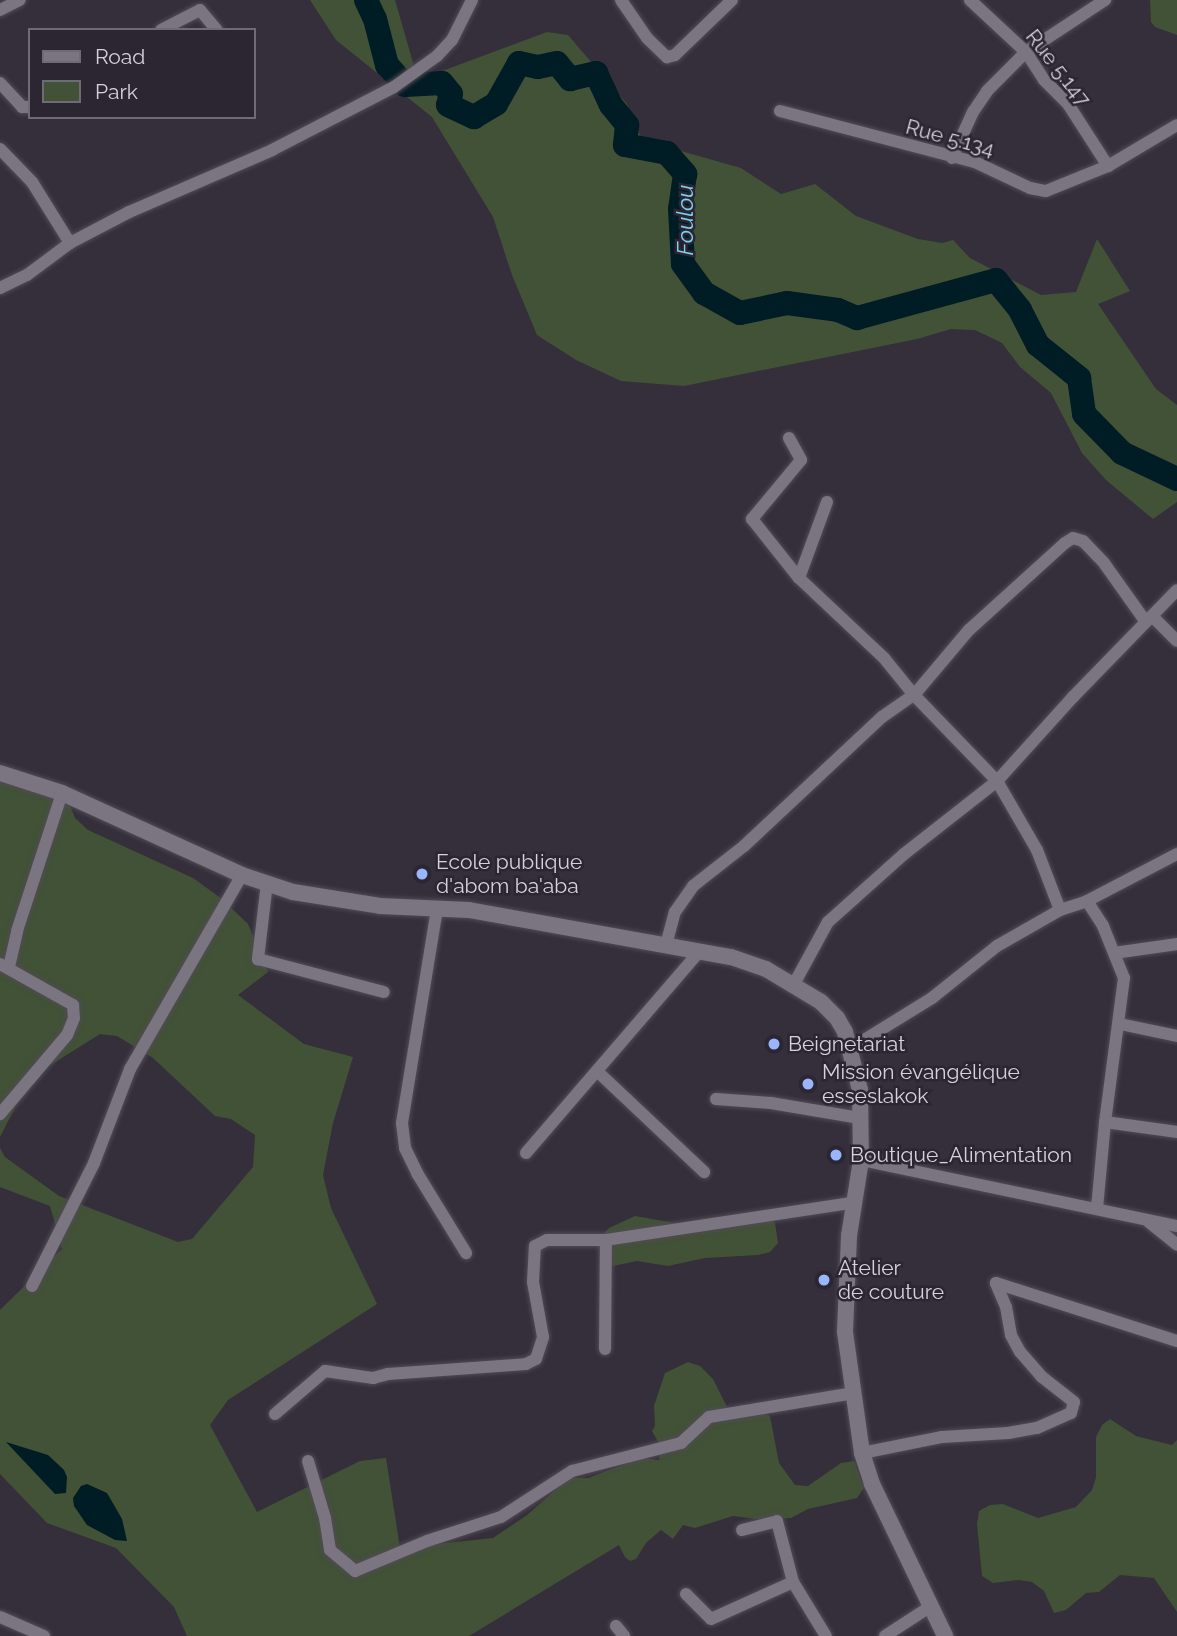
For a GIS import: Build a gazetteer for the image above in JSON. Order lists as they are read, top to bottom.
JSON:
{
  "streets": {
    "street": ["Rue 5.147", "Rue 5.134"]
  },
  "crossings": [
    ["Rue 5.147", "Rue 5.134"]
  ],
  "water": ["Foulou"],
  "places": [
    "Ecole publique d'abom ba'aba",
    "Beignetariat",
    "Mission évangélique esseslakok",
    "Boutique_Alimentation",
    "Atelier de couture"
  ],
  "legend": ["Road", "Park"]
}
